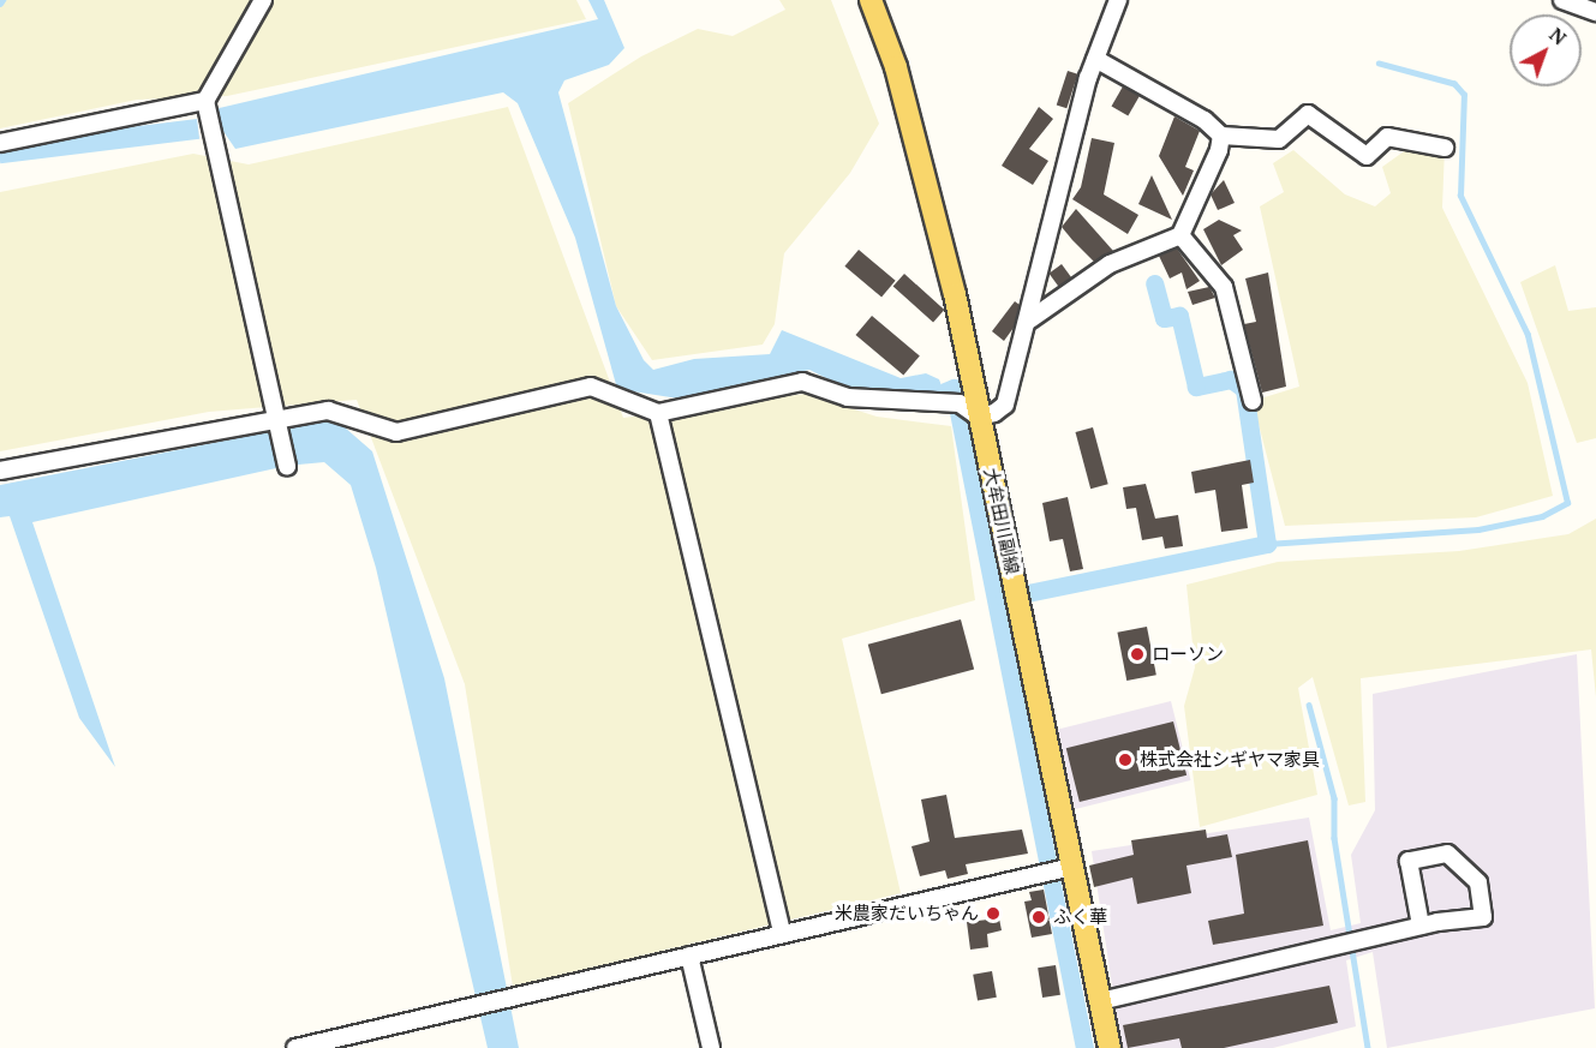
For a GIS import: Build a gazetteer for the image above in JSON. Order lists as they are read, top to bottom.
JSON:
{
  "streets": {
    "main road": ["大牟田川副線"]
  },
  "places": [
    "ローソン",
    "株式会社シギヤマ家具",
    "米農家だいちゃん",
    "ふく華"
  ],
  "north": "top right"
}
